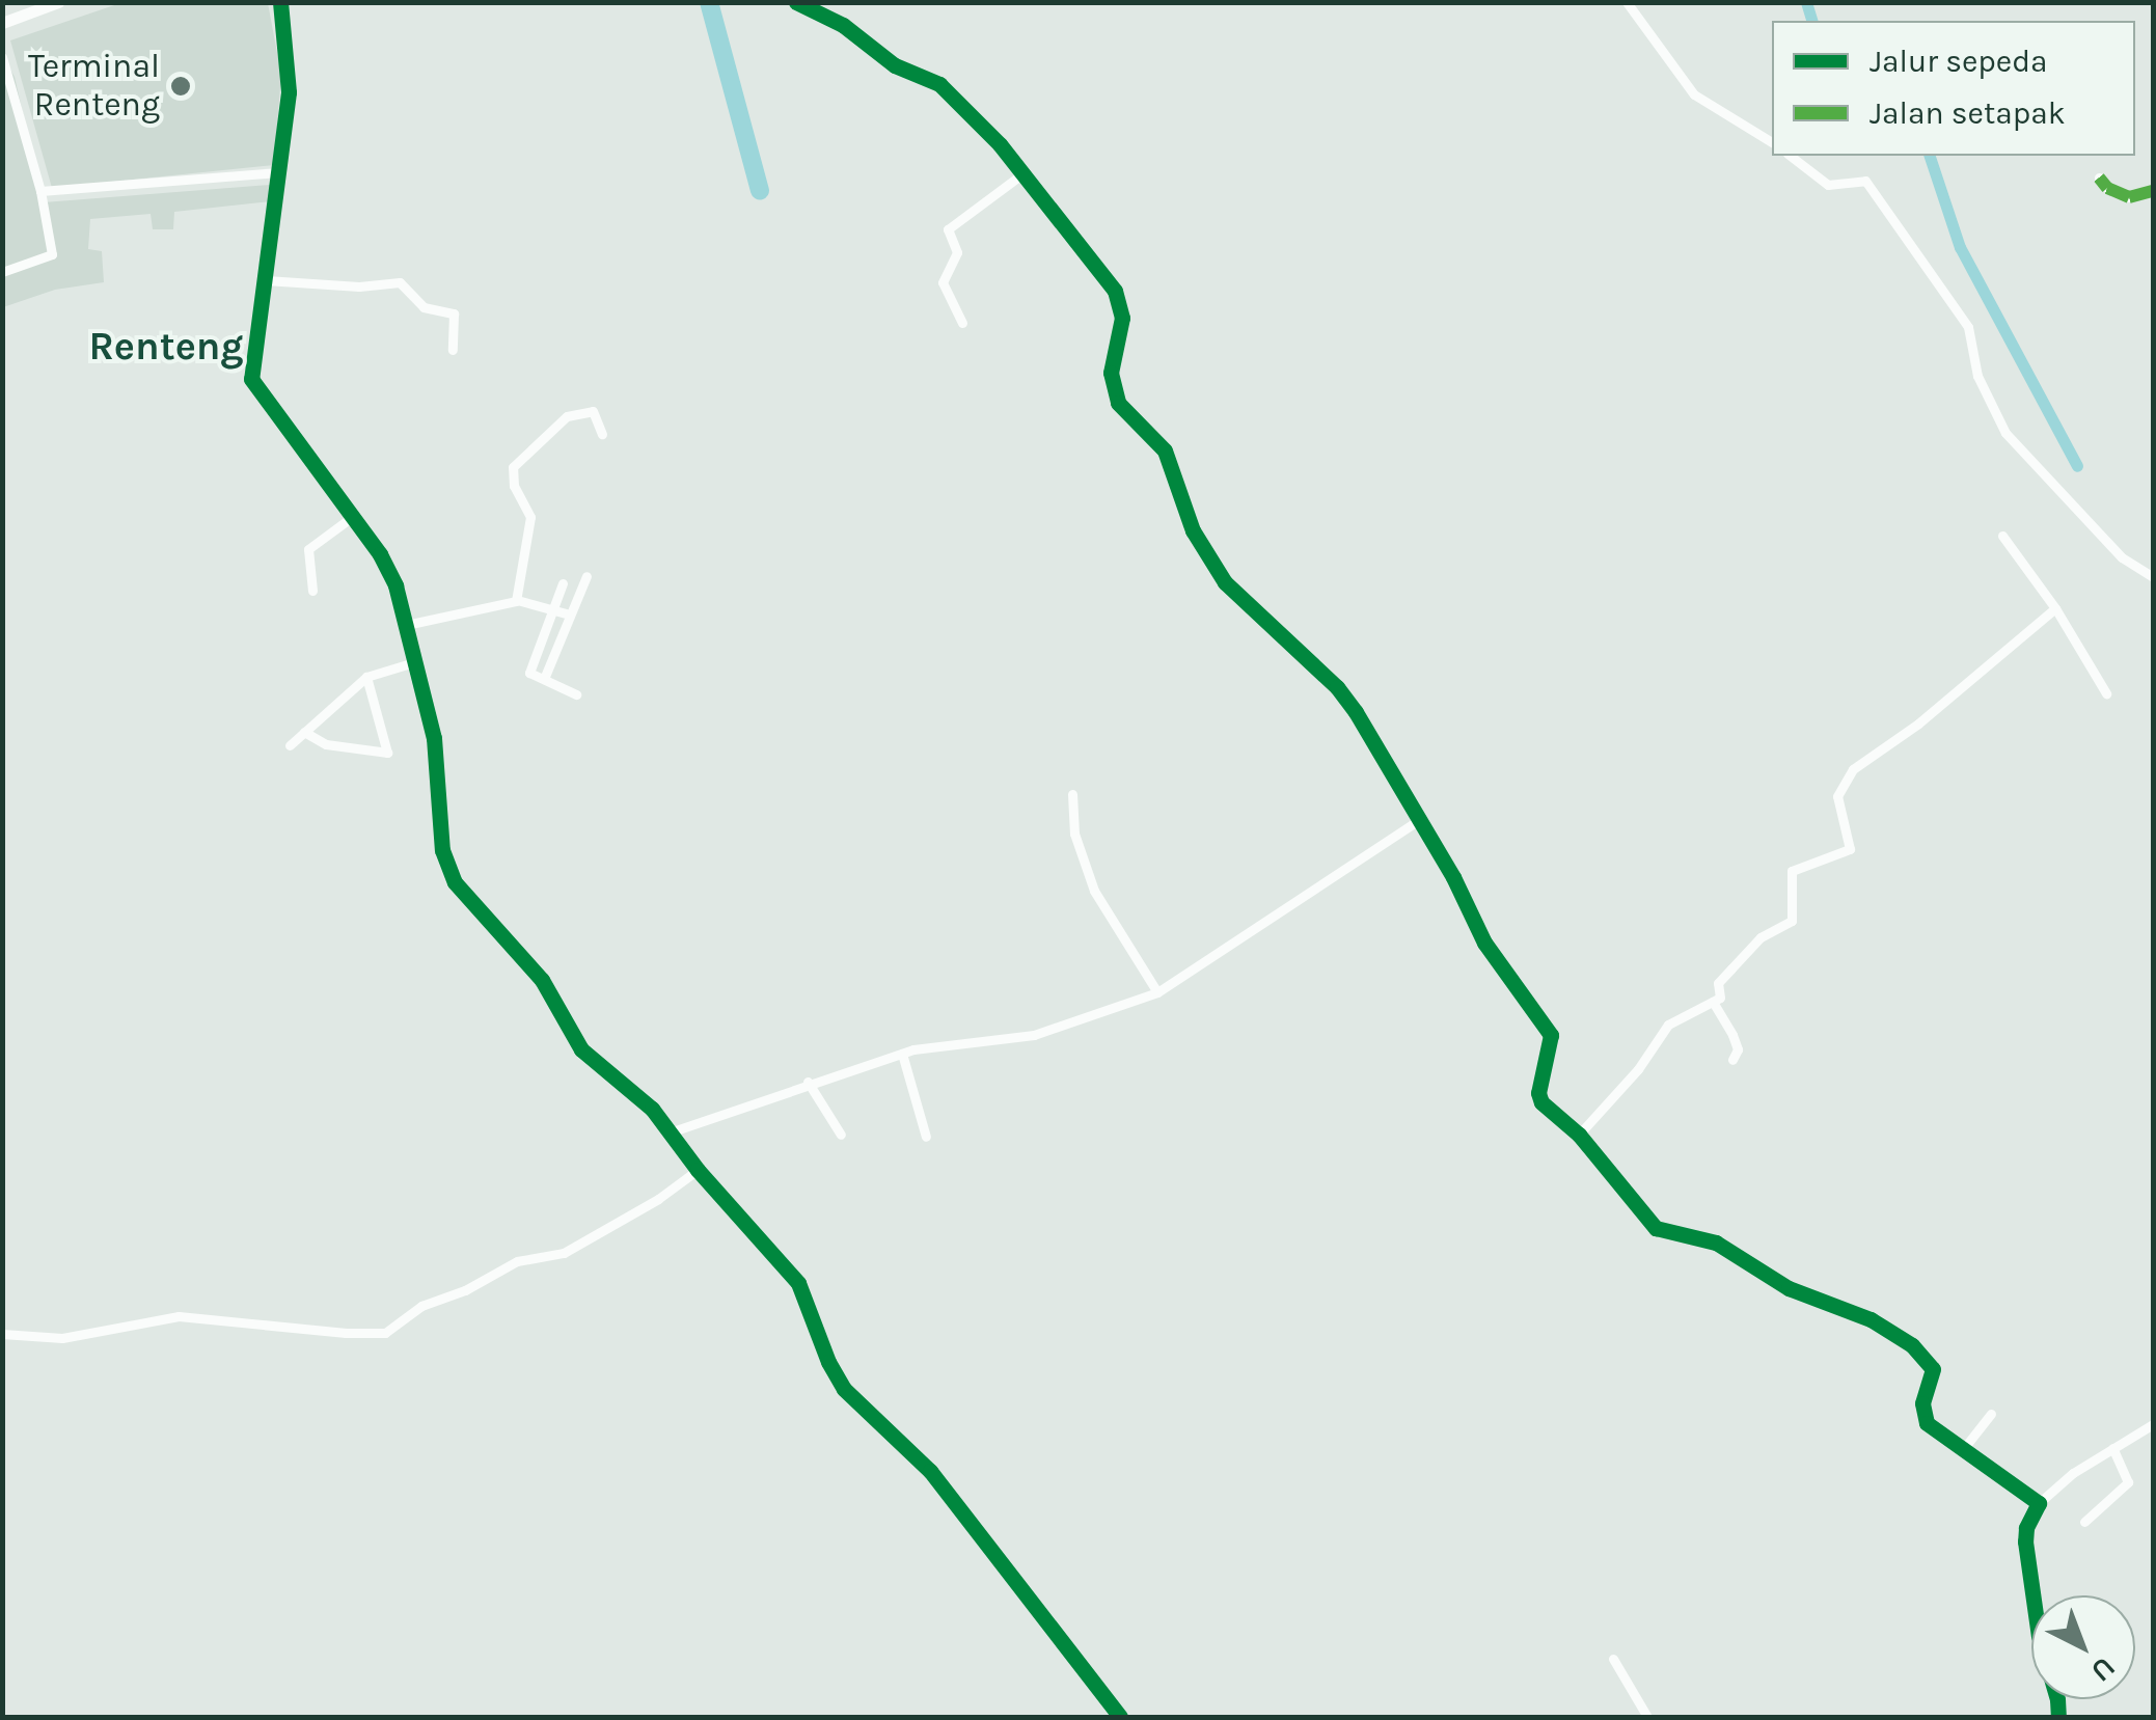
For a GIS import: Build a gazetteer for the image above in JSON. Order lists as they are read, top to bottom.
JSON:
{
  "districts": ["Renteng"],
  "places": ["Terminal Renteng"],
  "legend": ["Jalur sepeda", "Jalan setapak"],
  "north": "bottom right"
}
